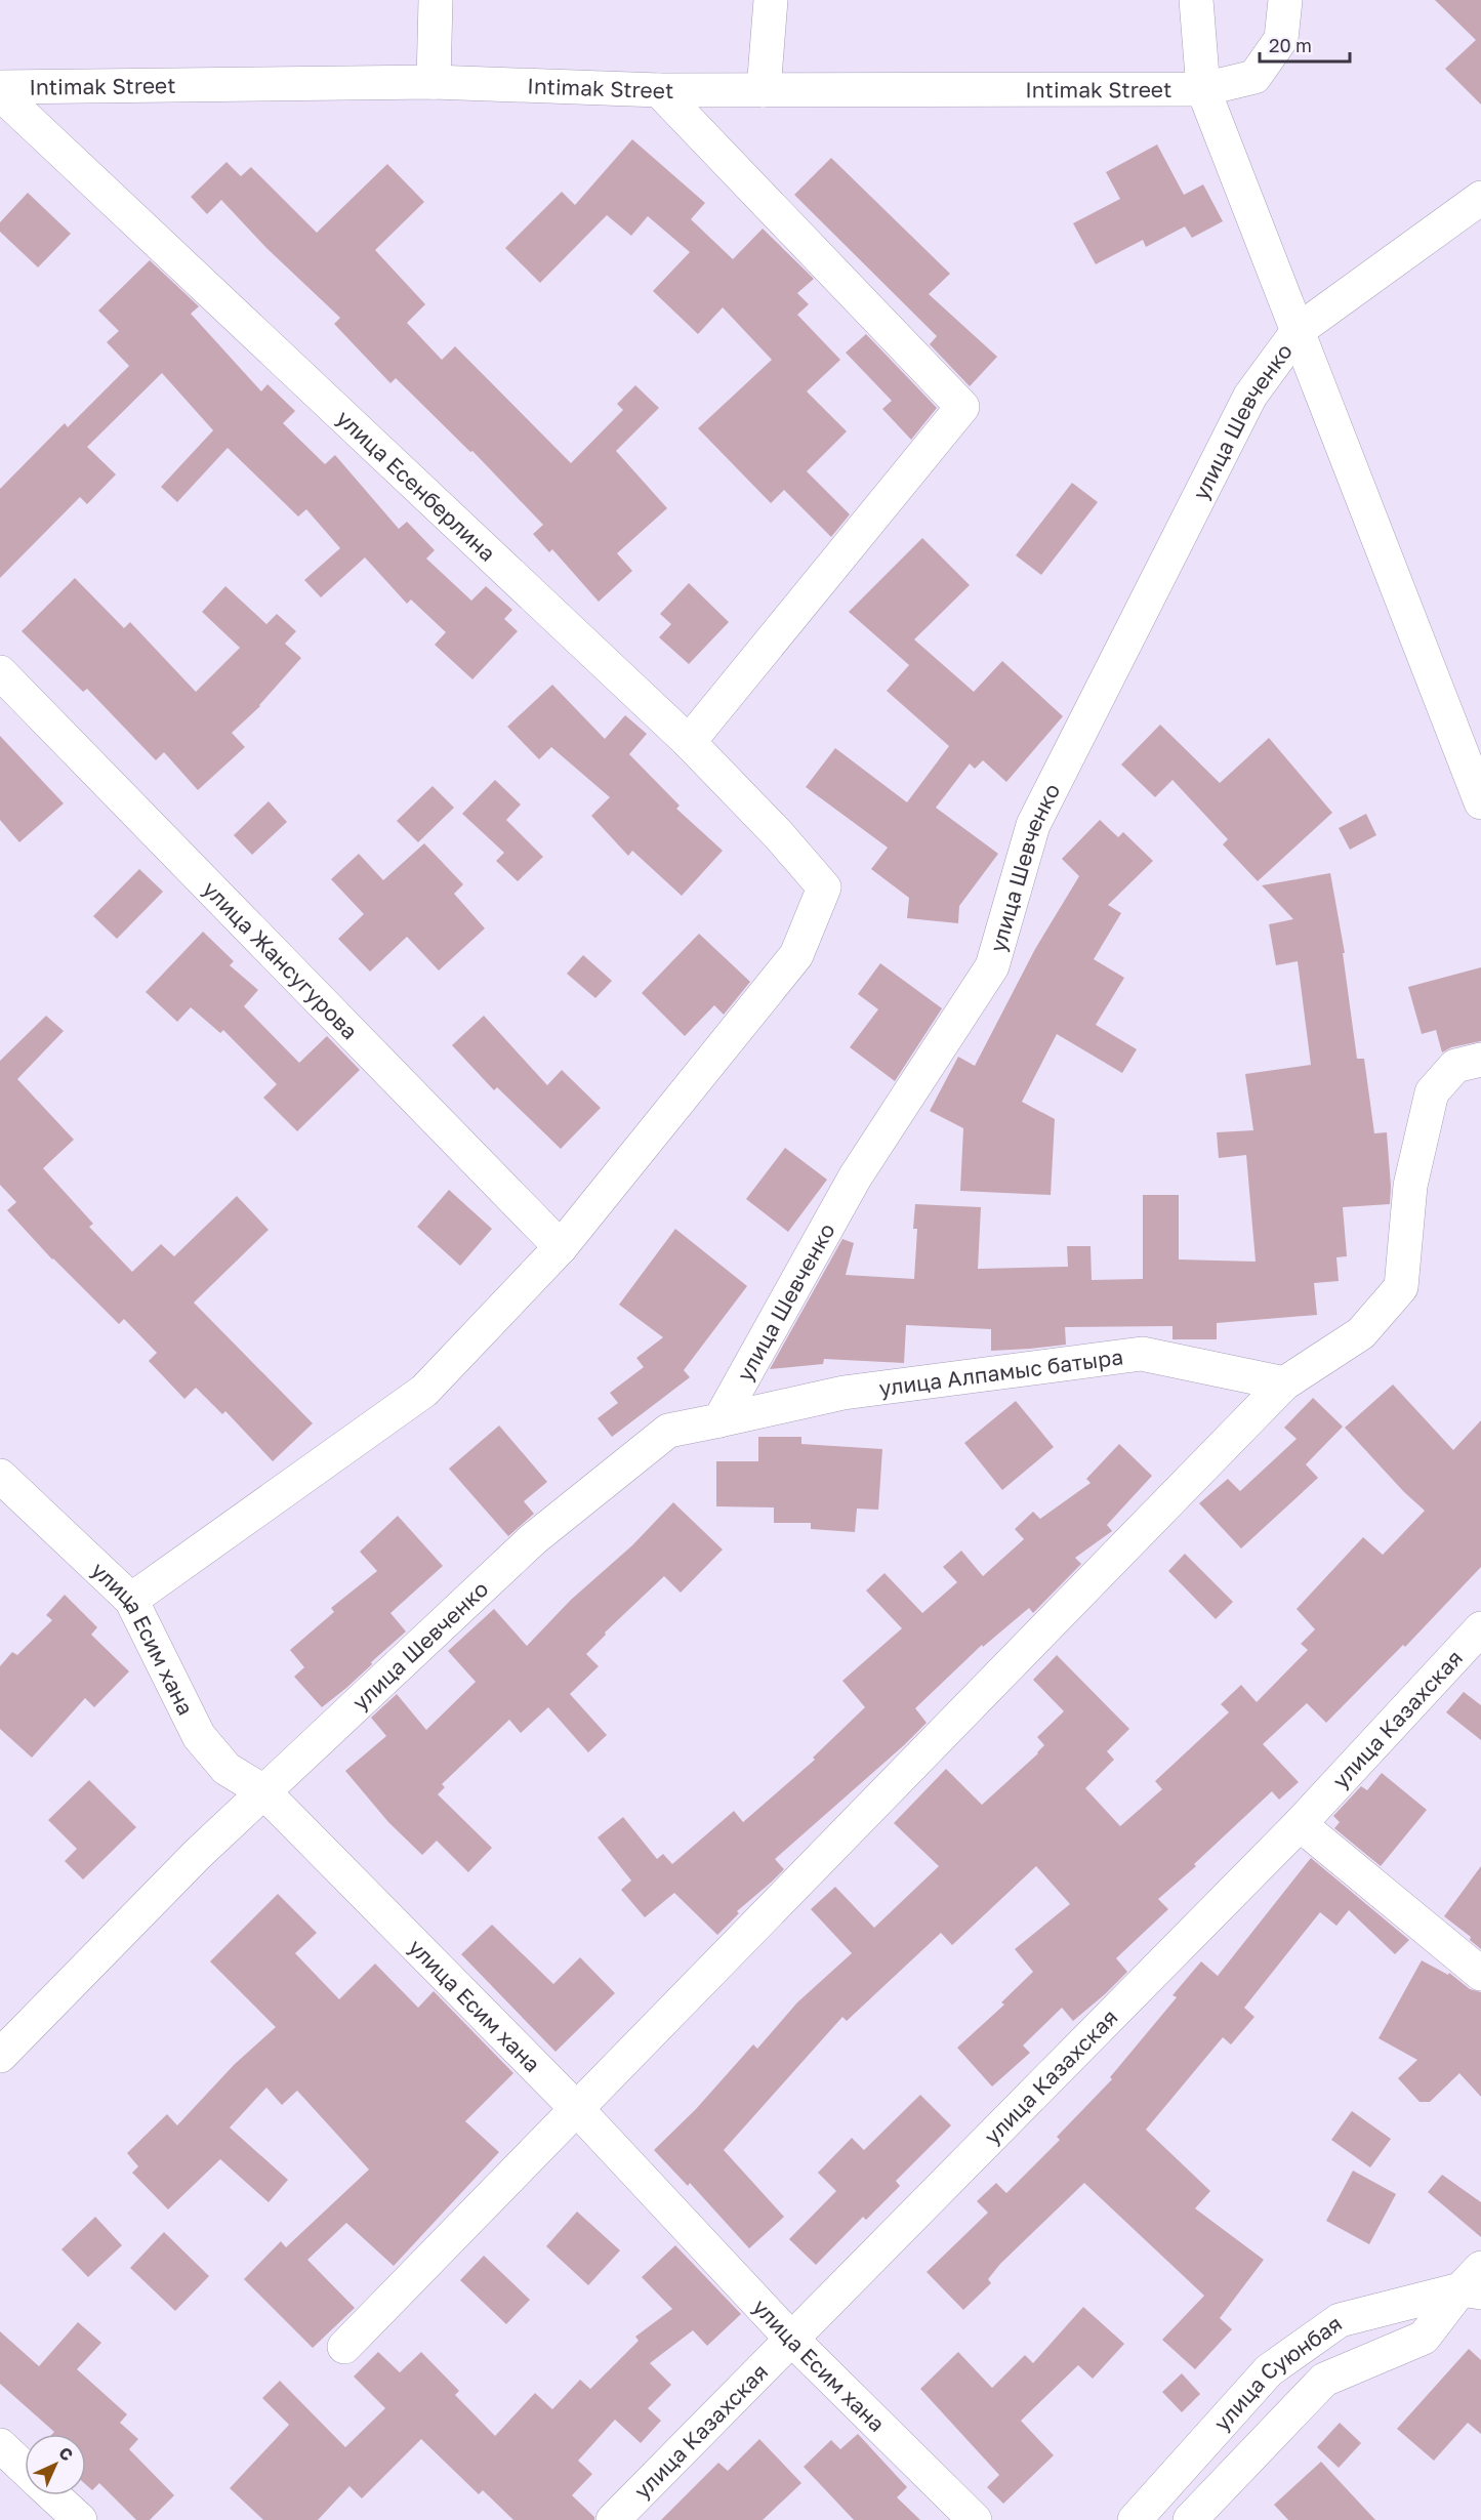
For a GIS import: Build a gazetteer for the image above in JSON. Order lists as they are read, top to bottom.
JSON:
{
  "streets": {
    "street": [
      "Intimak Street",
      "улица Шевченко",
      "улица Есенберлина",
      "улица Жансугурова",
      "улица Алпамыс батыра",
      "улица Есим хана",
      "улица Казахская",
      "улица Суюнбая"
    ]
  },
  "crossings": [
    ["улица Шевченко", "улица Алпамыс батыра"],
    ["улица Шевченко", "улица Есим хана"],
    ["улица Есенберлина", "улица Жансугурова"],
    ["улица Есим хана", "улица Казахская"]
  ],
  "scale_bar": "20 m",
  "north": "top right"
}
